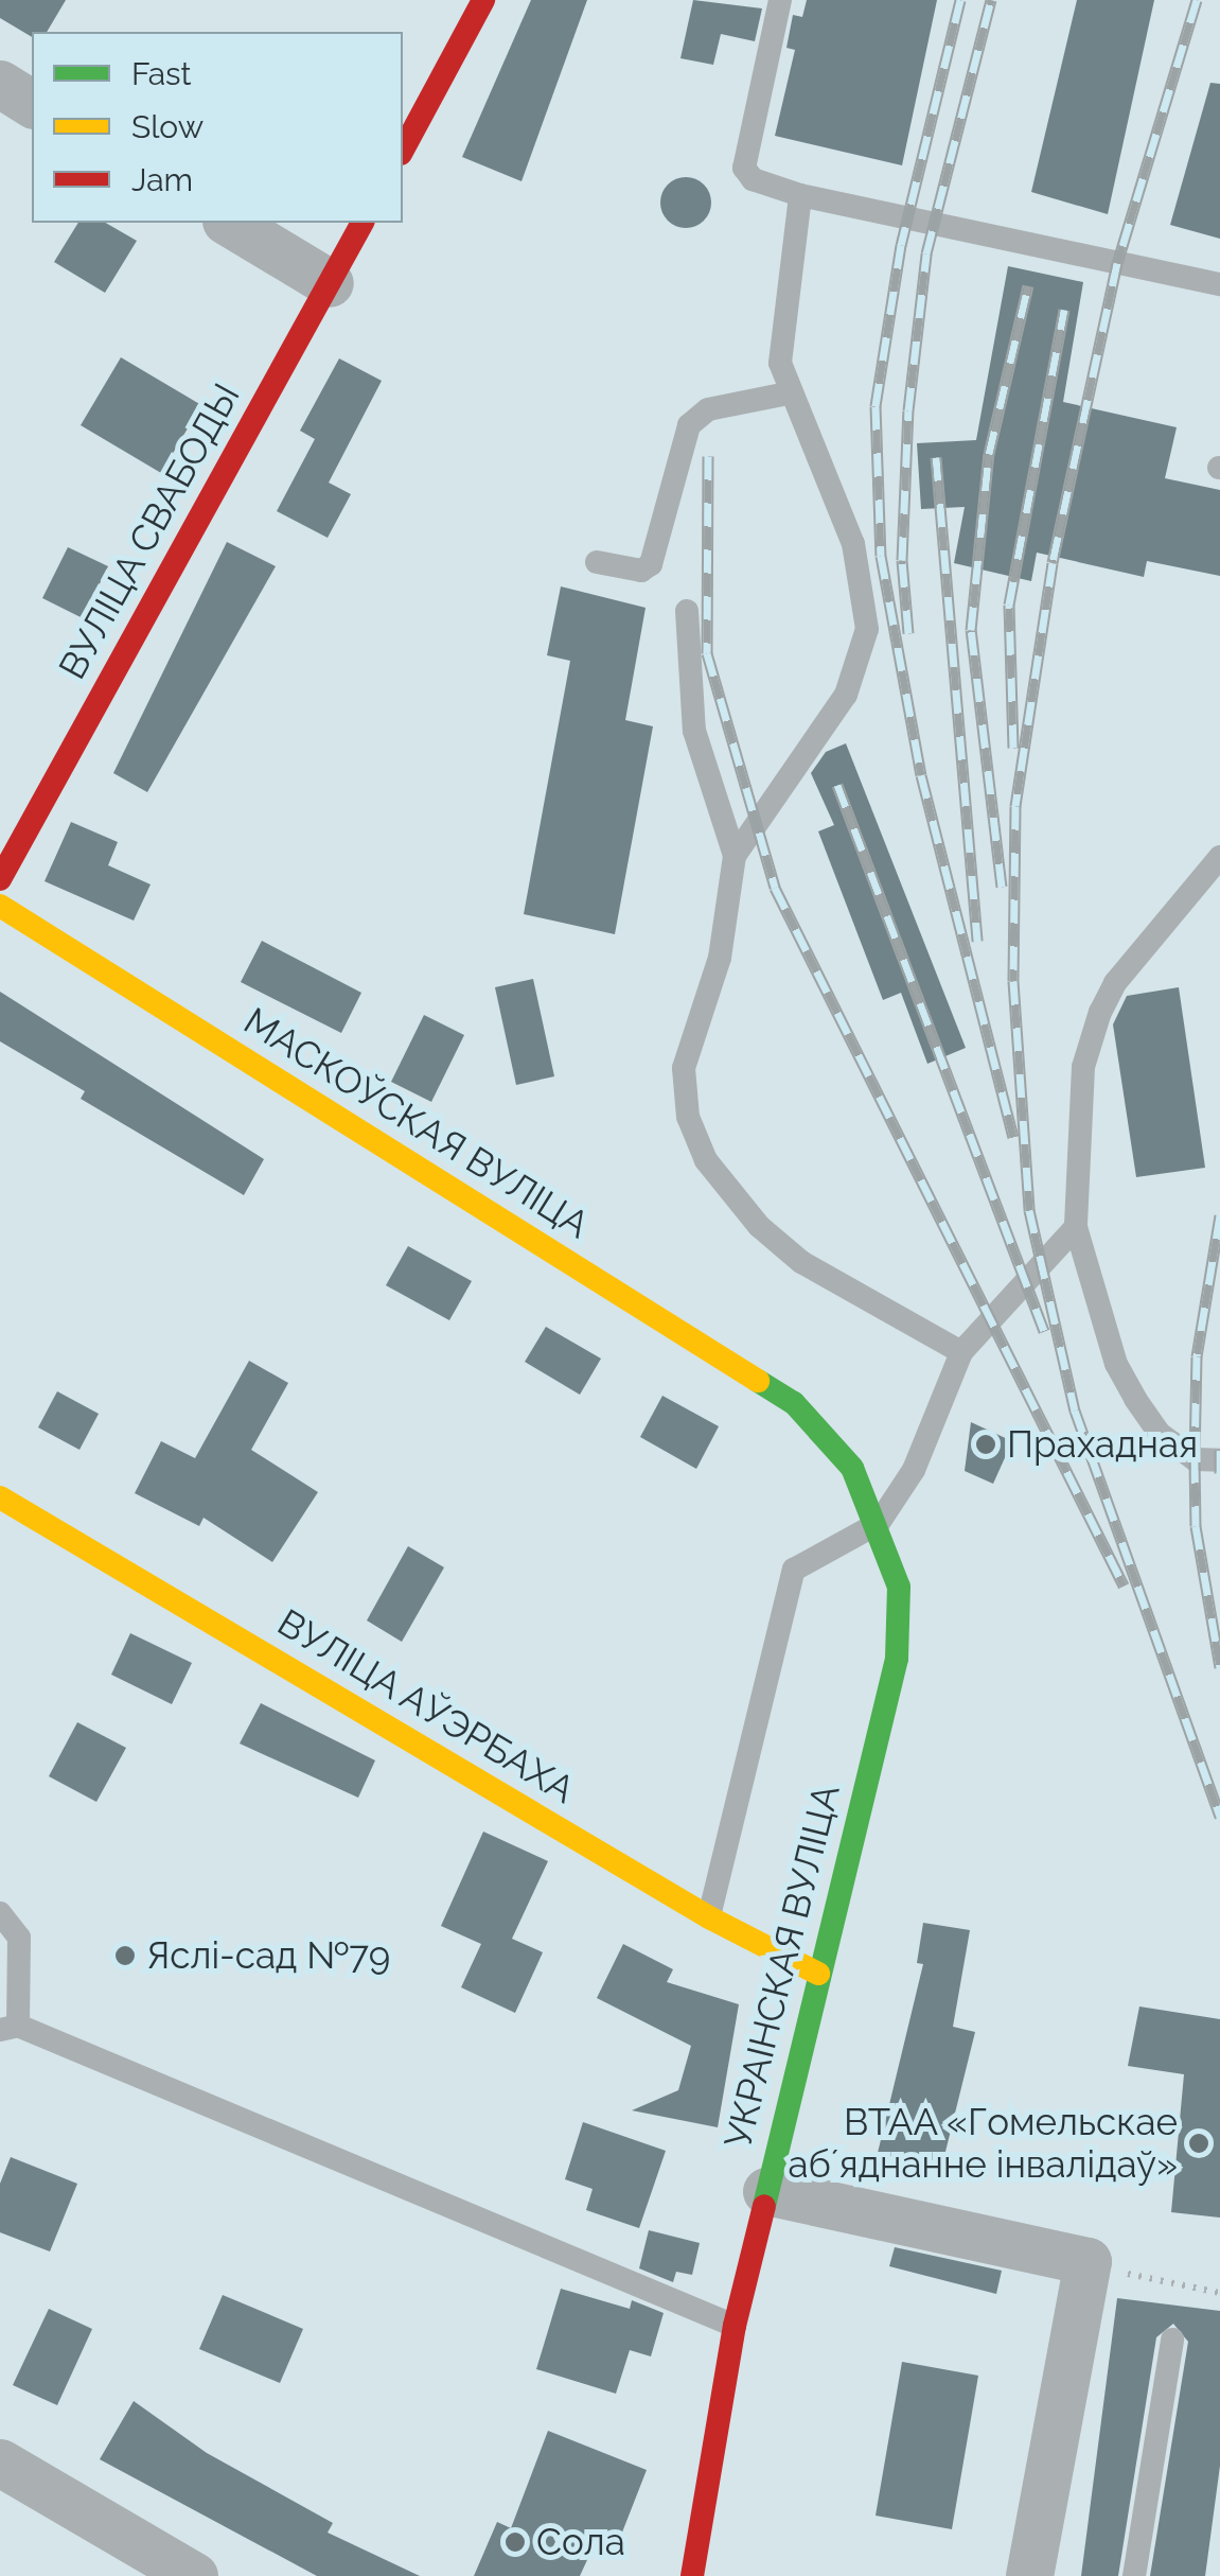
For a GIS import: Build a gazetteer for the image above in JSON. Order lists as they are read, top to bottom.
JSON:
{
  "streets": {
    "street": [
      "ВУЛІЦА СВАБОДЫ",
      "МАСКОЎСКАЯ ВУЛІЦА",
      "ВУЛІЦА АЎЭРБАХА",
      "УКРАІНСКАЯ ВУЛІЦА"
    ]
  },
  "crossings": [
    ["МАСКОЎСКАЯ ВУЛІЦА", "УКРАІНСКАЯ ВУЛІЦА"],
    ["ВУЛІЦА АЎЭРБАХА", "УКРАІНСКАЯ ВУЛІЦА"]
  ],
  "places": [
    "Прахадная",
    "Яслі-сад №79",
    "ВТАА «Гомельскае абʼяднанне інвалідаў»",
    "Сола"
  ],
  "legend": ["Fast", "Slow", "Jam"]
}
